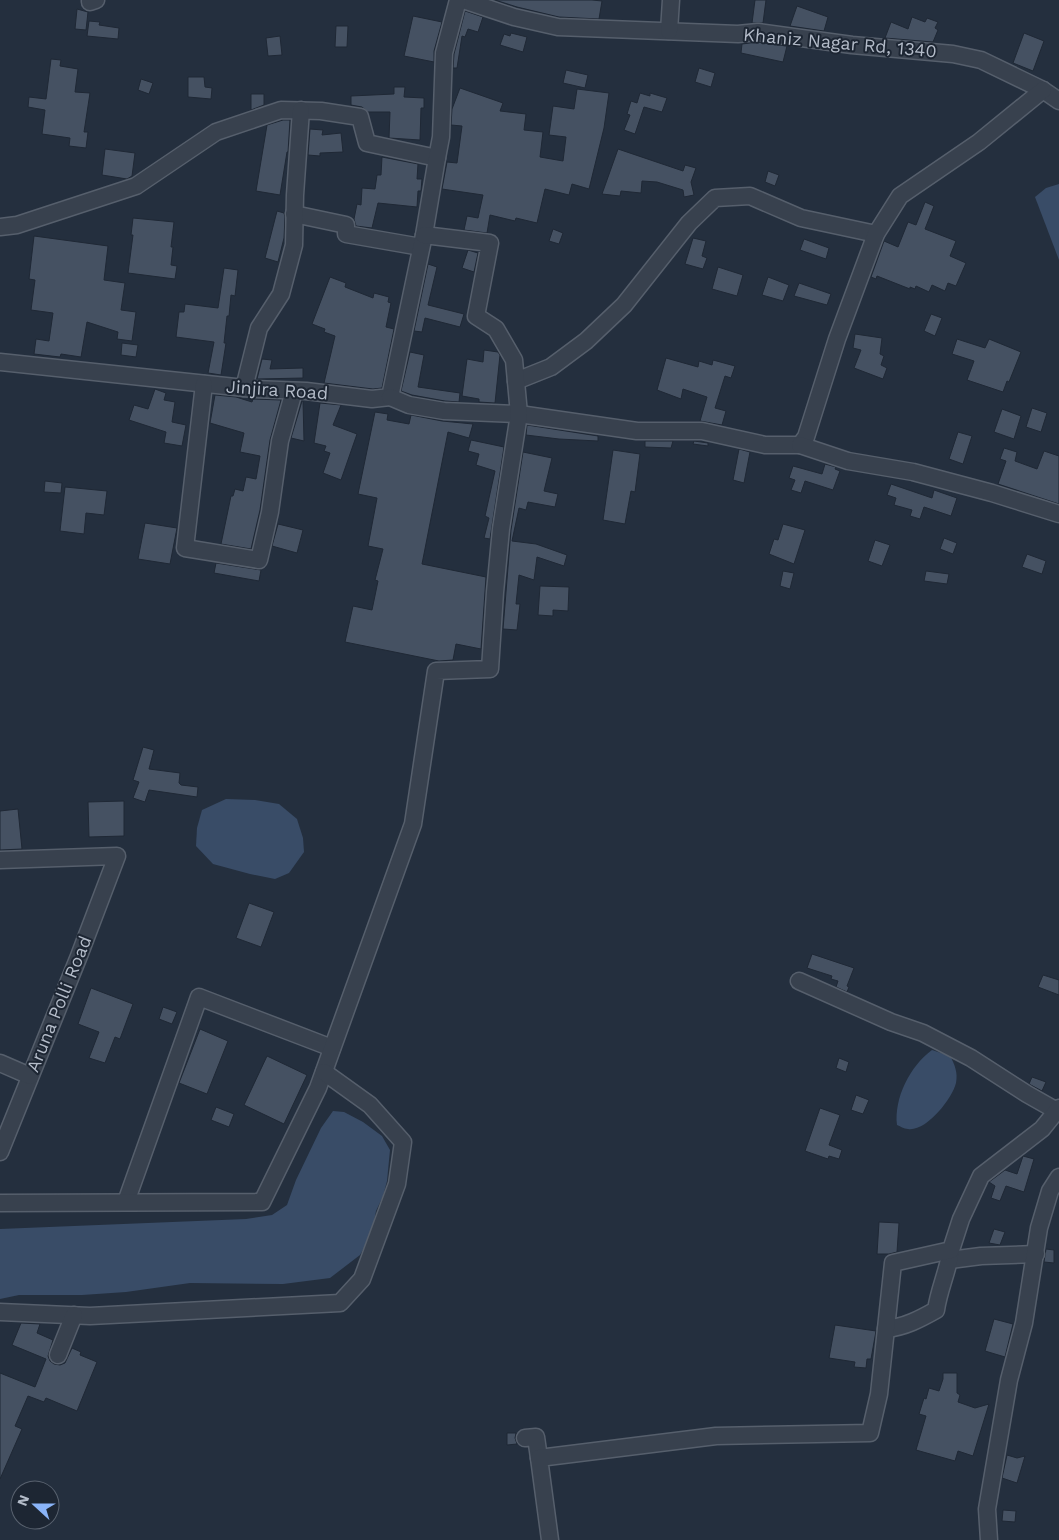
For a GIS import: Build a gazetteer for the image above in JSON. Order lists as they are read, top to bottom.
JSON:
{
  "streets": {
    "street": ["Khaniz Nagar Rd, 1340", "Jinjira Road", "Aruna Polli Road"]
  },
  "north": "left"
}
